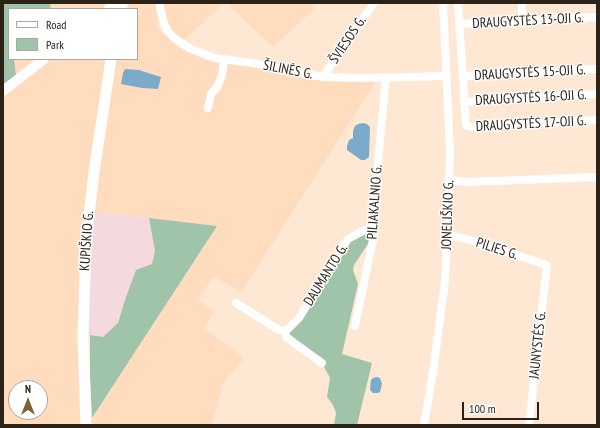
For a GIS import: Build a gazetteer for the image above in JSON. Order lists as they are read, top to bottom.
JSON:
{
  "streets": {
    "highway": ["KUPIŠKIO G."],
    "street": [
      "DRAUGYSTĖS 13-OJI G.",
      "ŠVIESOS G.",
      "ŠILINĖS G.",
      "DRAUGYSTĖS 15-OJI G.",
      "DRAUGYSTĖS 16-OJI G.",
      "DRAUGYSTĖS 17-OJI G.",
      "PILIAKALNIO G.",
      "JONELIŠKIO G.",
      "PILIES G.",
      "DAUMANTO G.",
      "JAUNYSTĖS G."
    ]
  },
  "crossings": [
    ["ŠVIESOS G.", "ŠILINĖS G."],
    ["ŠILINĖS G.", "PILIAKALNIO G."],
    ["ŠILINĖS G.", "JONELIŠKIO G."],
    ["DRAUGYSTĖS 16-OJI G.", "DRAUGYSTĖS 17-OJI G."],
    ["PILIAKALNIO G.", "DAUMANTO G."],
    ["JONELIŠKIO G.", "PILIES G."],
    ["PILIES G.", "JAUNYSTĖS G."]
  ],
  "legend": ["Road", "Park"],
  "scale_bar": "100 m",
  "north": "top"
}
